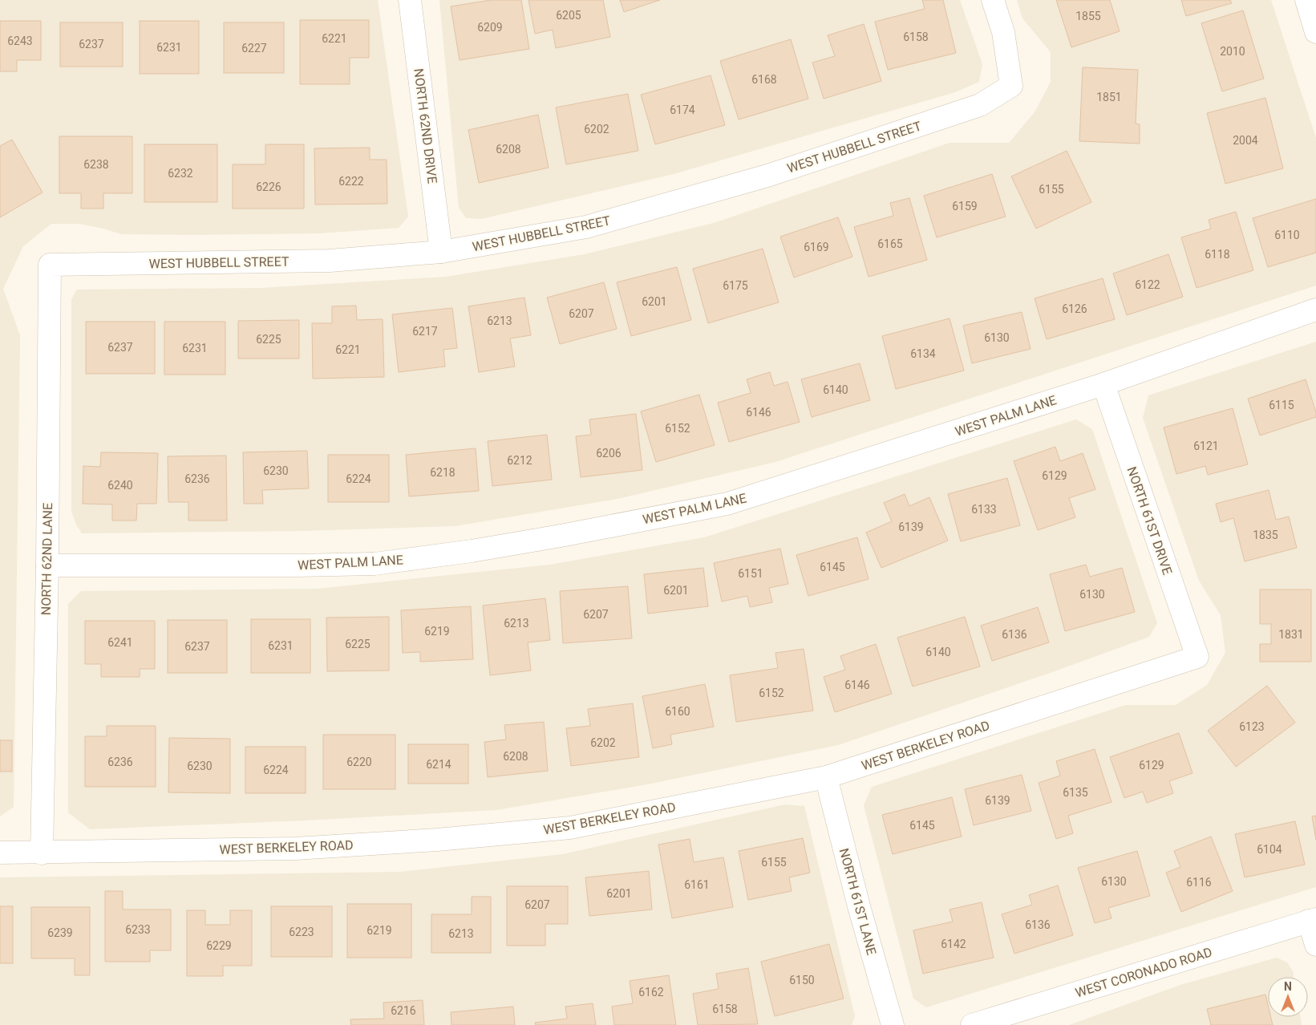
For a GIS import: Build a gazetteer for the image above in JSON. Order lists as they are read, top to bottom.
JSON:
{
  "streets": {
    "street": [
      "NORTH 62ND DRIVE",
      "WEST HUBBELL STREET",
      "WEST PALM LANE",
      "NORTH 61ST DRIVE",
      "NORTH 62ND LANE",
      "WEST BERKELEY ROAD",
      "NORTH 61ST LANE",
      "WEST CORONADO ROAD"
    ]
  },
  "crossings": [
    ["NORTH 62ND DRIVE", "WEST HUBBELL STREET"],
    ["WEST HUBBELL STREET", "NORTH 62ND LANE"],
    ["WEST PALM LANE", "NORTH 61ST DRIVE"],
    ["WEST PALM LANE", "NORTH 62ND LANE"],
    ["NORTH 61ST DRIVE", "WEST BERKELEY ROAD"],
    ["NORTH 62ND LANE", "WEST BERKELEY ROAD"],
    ["WEST BERKELEY ROAD", "NORTH 61ST LANE"]
  ],
  "house_numbers": [
    "6205",
    "1855",
    "6209",
    "6158",
    "6221",
    "6243",
    "6237",
    "6231",
    "6227",
    "2010",
    "6168",
    "1851",
    "6174",
    "6202",
    "2004",
    "6208",
    "6238",
    "6232",
    "6222",
    "6226",
    "6155",
    "6159",
    "6110",
    "6165",
    "6169",
    "6118",
    "6122",
    "6175",
    "6201",
    "6126",
    "6207",
    "6213",
    "6217",
    "6130",
    "6225",
    "6237",
    "6231",
    "6221",
    "6134",
    "6140",
    "6115",
    "6146",
    "6152",
    "6121",
    "6206",
    "6212",
    "6230",
    "6218",
    "6129",
    "6236",
    "6224",
    "6240",
    "6133",
    "6139",
    "1835",
    "6145",
    "6151",
    "6201",
    "6130",
    "6207",
    "6213",
    "6219",
    "6136",
    "1831",
    "6241",
    "6225",
    "6231",
    "6237",
    "6140",
    "6146",
    "6152",
    "6160",
    "6123",
    "6202",
    "6208",
    "6236",
    "6220",
    "6214",
    "6129",
    "6230",
    "6224",
    "6135",
    "6139",
    "6145",
    "6104",
    "6155",
    "6130",
    "6116",
    "6161",
    "6201",
    "6207",
    "6136",
    "6233",
    "6219",
    "6223",
    "6239",
    "6213",
    "6142",
    "6229",
    "6150",
    "6162",
    "6158",
    "6216"
  ],
  "north": "top"
}
